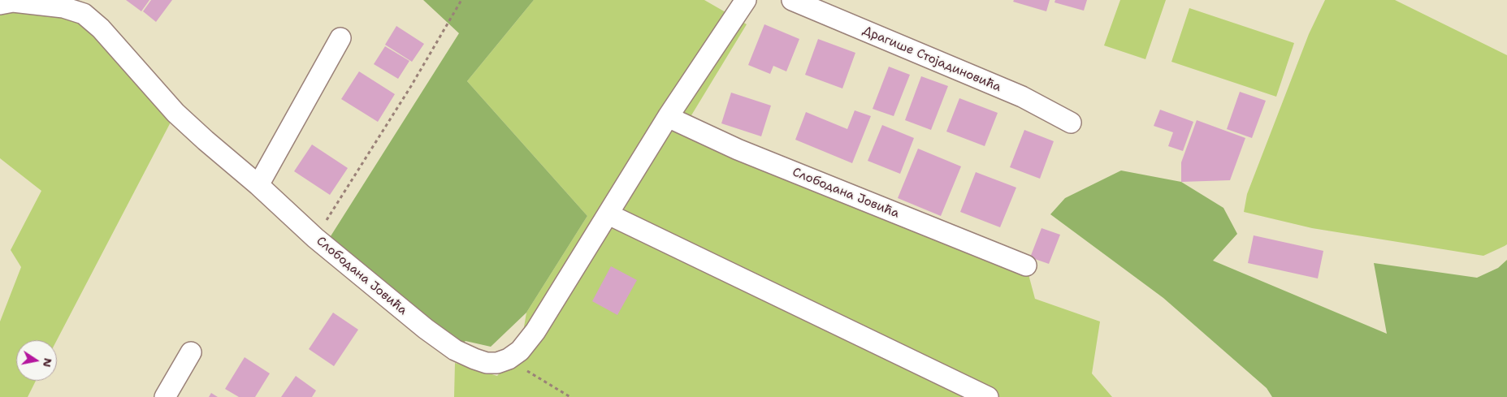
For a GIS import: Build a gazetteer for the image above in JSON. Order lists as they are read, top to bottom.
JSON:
{
  "streets": {
    "street": ["Драгише Стојадиновића", "Слободана Јовића"]
  },
  "north": "right"
}
